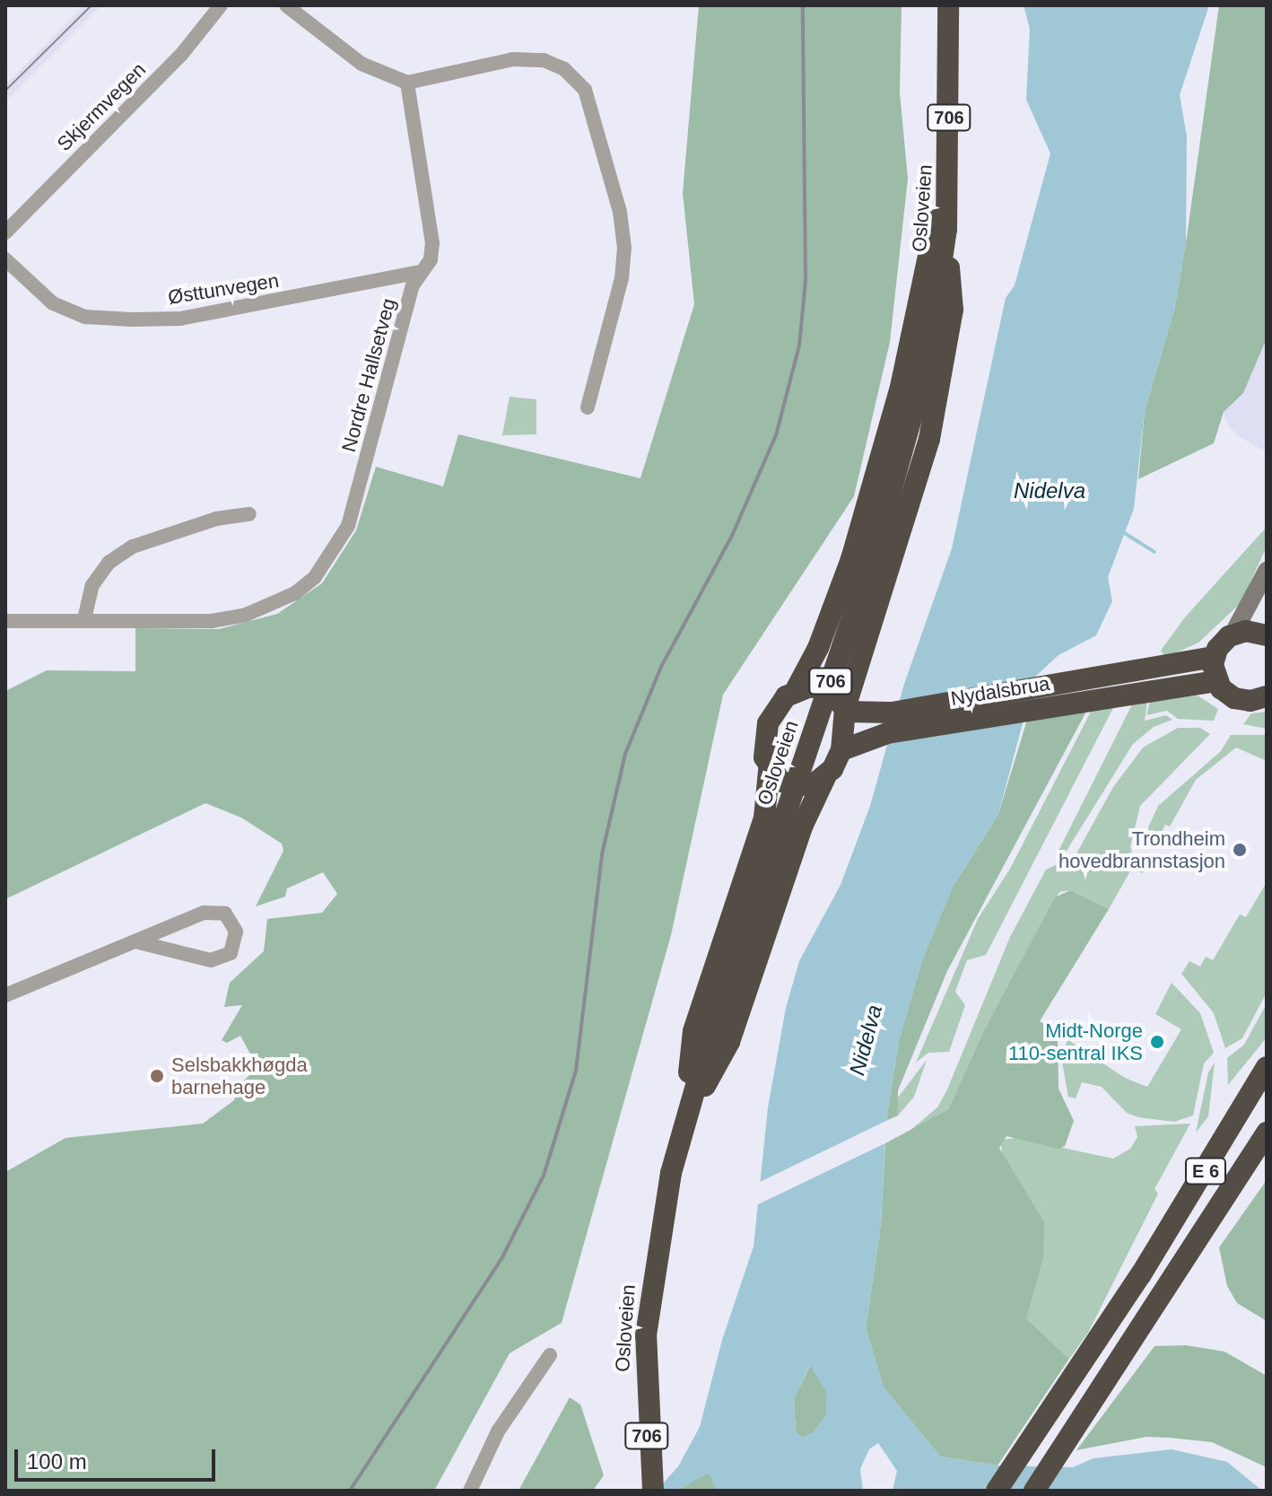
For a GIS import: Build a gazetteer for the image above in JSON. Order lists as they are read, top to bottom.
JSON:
{
  "streets": {
    "highway": [
      "706",
      "Osloveien",
      "Nydalsbrua",
      "E 6"
    ],
    "street": ["Skjermvegen", "Østtunvegen", "Nordre Hallsetveg"]
  },
  "crossings": [
    ["706", "Osloveien"],
    ["706", "Nydalsbrua"],
    ["Østtunvegen", "Nordre Hallsetveg"]
  ],
  "water": ["Nidelva"],
  "places": ["Trondheim hovedbrannstasjon", "Midt-Norge 110-sentral IKS", "Selsbakkhøgda barnehage"],
  "scale_bar": "100 m"
}
